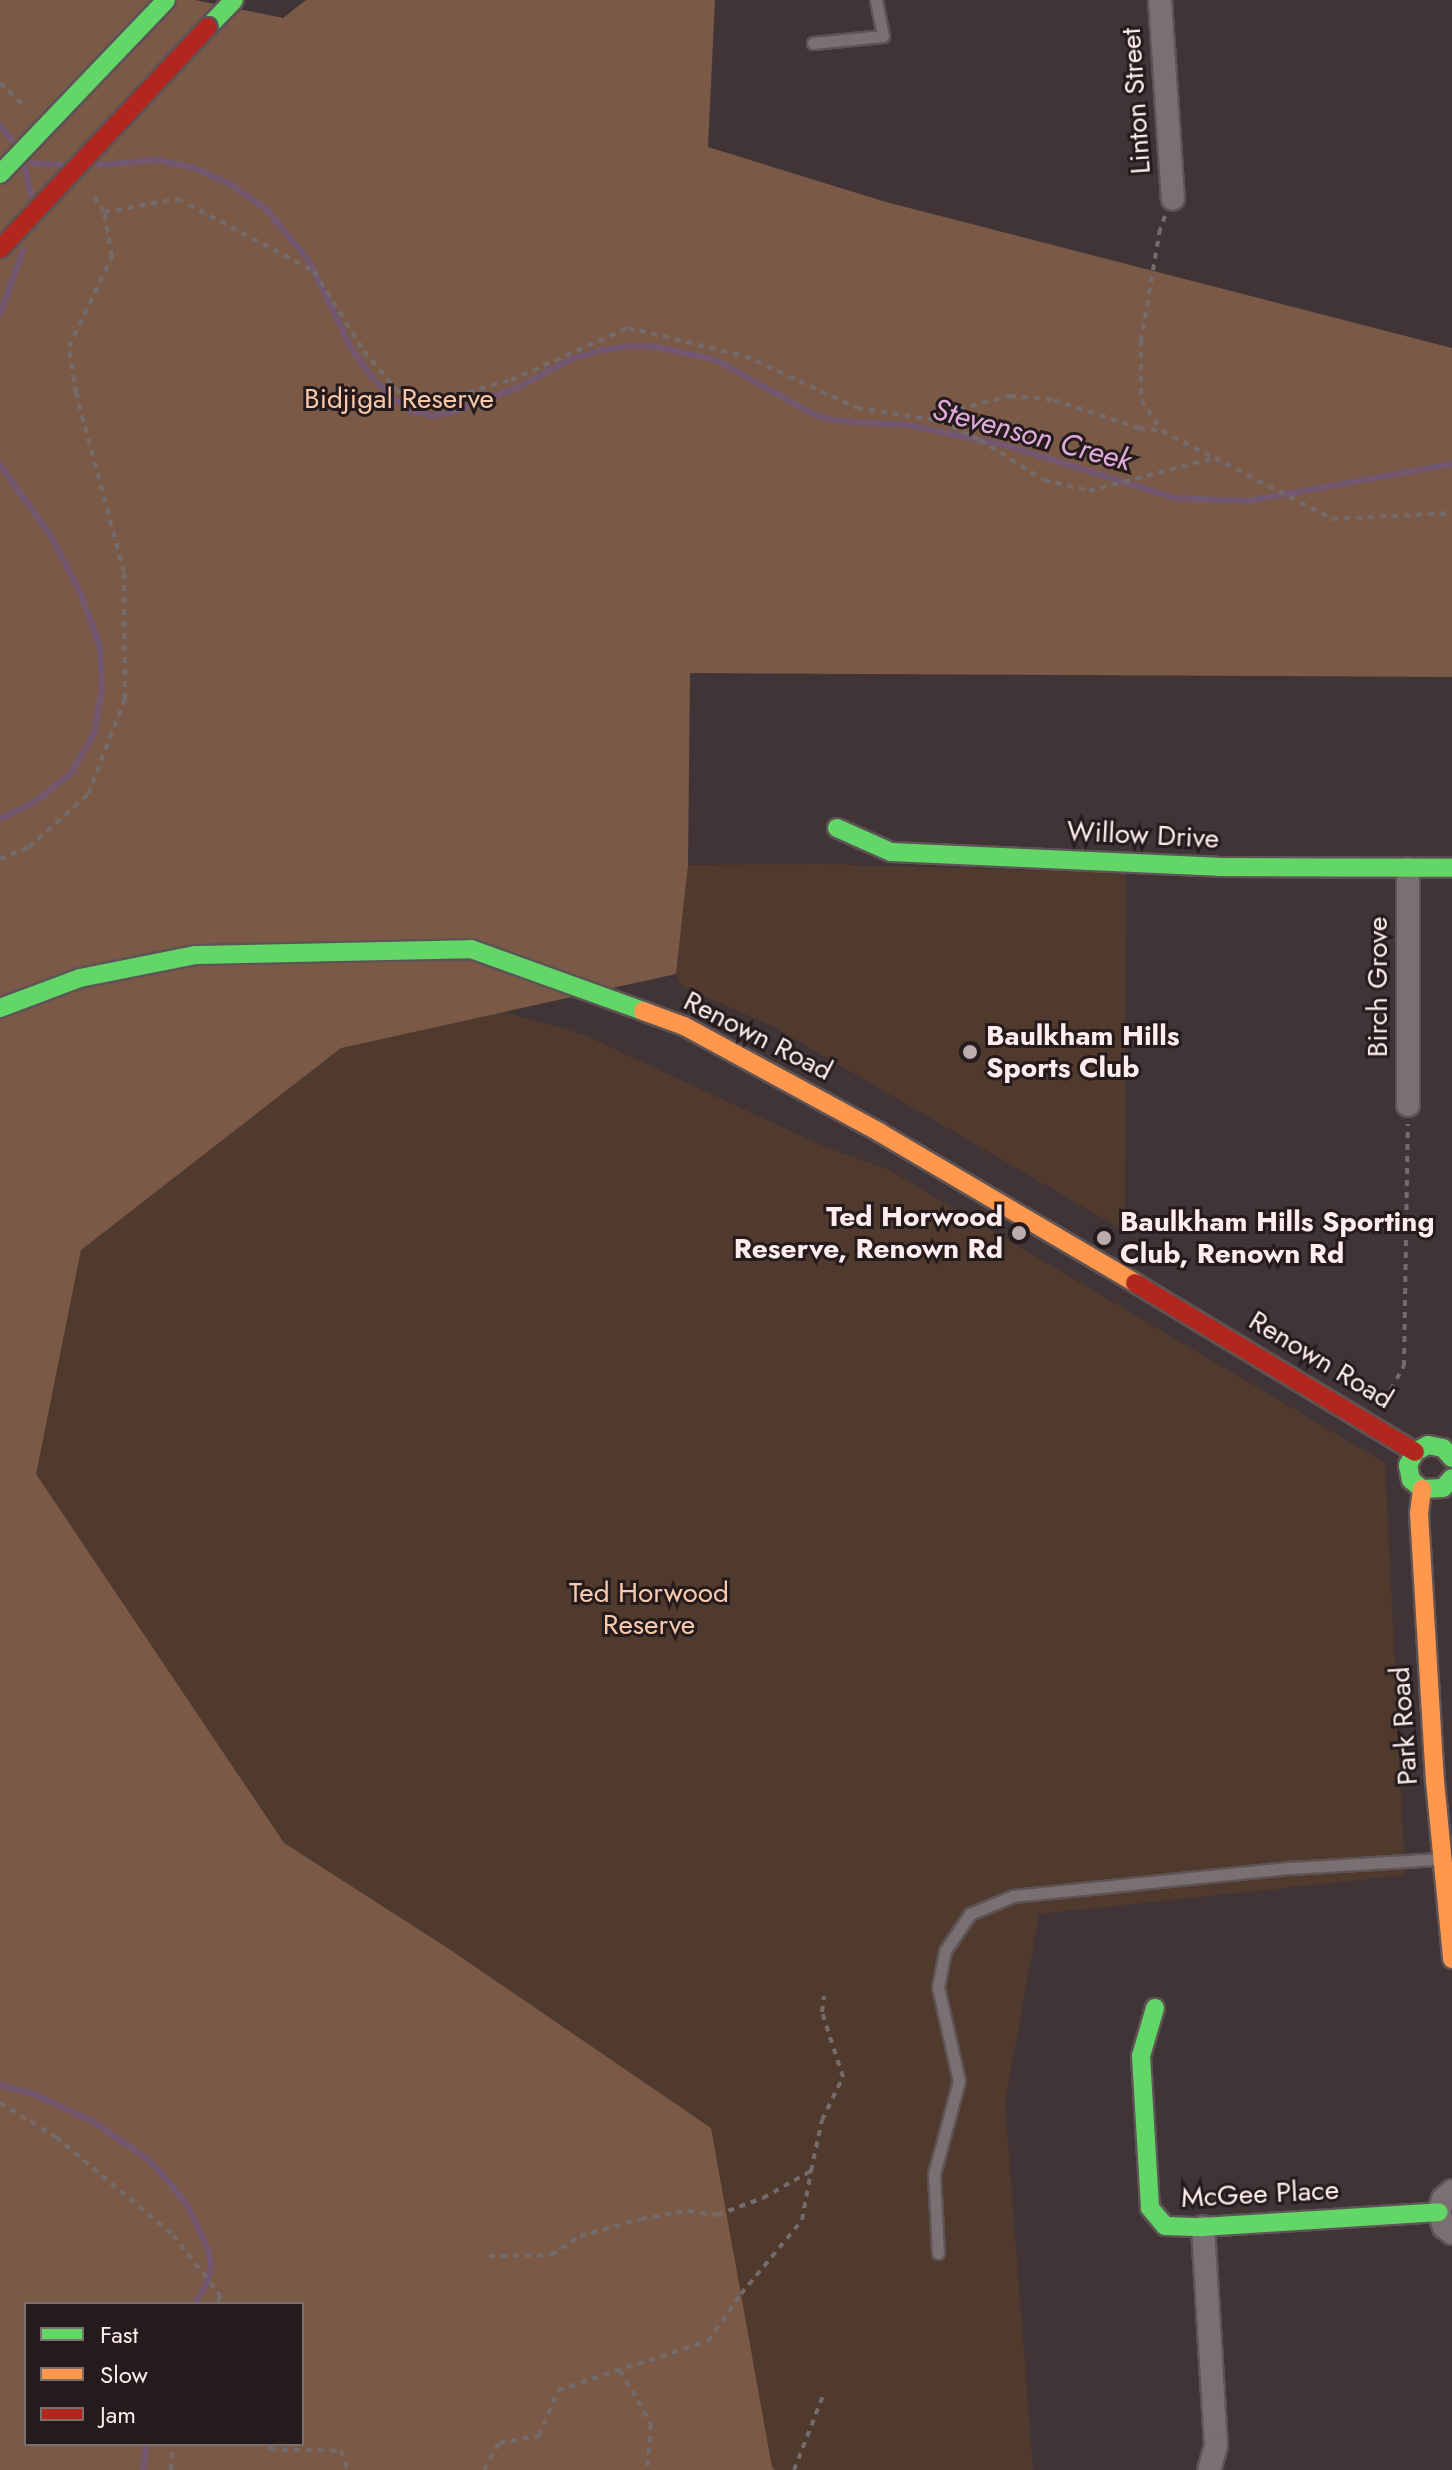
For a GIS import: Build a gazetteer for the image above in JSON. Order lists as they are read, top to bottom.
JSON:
{
  "streets": {
    "main road": [
      "Willow Drive",
      "Renown Road",
      "Park Road",
      "McGee Place"
    ],
    "street": ["Linton Street", "Birch Grove"]
  },
  "crossings": [
    ["Willow Drive", "Birch Grove"],
    ["Renown Road", "Park Road"]
  ],
  "water": ["Stevenson Creek"],
  "parks": ["Bidjigal Reserve", "Ted Horwood Reserve"],
  "places": ["Baulkham Hills Sports Club", "Ted Horwood Reserve, Renown Rd", "Baulkham Hills Sporting Club, Renown Rd"],
  "legend": ["Fast", "Slow", "Jam"]
}
